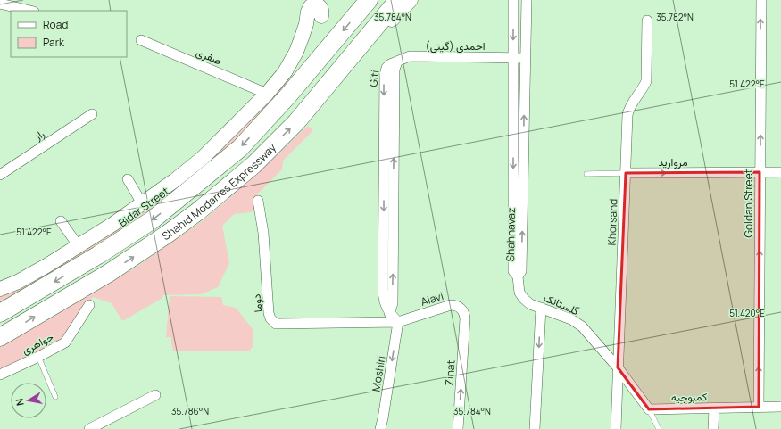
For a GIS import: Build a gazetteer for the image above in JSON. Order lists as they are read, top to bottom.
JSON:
{
  "streets": {
    "highway": ["Shahid Modarres Expressway"],
    "street": [
      "احمدی (گیتی)",
      "صفری",
      "Giti",
      "راز",
      "مروارید",
      "Goldan Street",
      "Bidar Street",
      "Khorsand",
      "Shahnavaz",
      "Alavi",
      "دوما",
      "گلستانک",
      "جواهری",
      "Zinat",
      "Moshiri",
      "کمبوجیه"
    ]
  },
  "crossings": [
    ["احمدی (گیتی)", "Giti"],
    ["احمدی (گیتی)", "Shahnavaz"],
    ["صفری", "Bidar Street"],
    ["Giti", "Alavi"],
    ["Giti", "دوما"],
    ["Giti", "Moshiri"],
    ["مروارید", "Goldan Street"],
    ["مروارید", "Khorsand"],
    ["Goldan Street", "کمبوجیه"],
    ["Khorsand", "گلستانک"],
    ["Shahnavaz", "گلستانک"],
    ["Alavi", "دوما"],
    ["Alavi", "Zinat"],
    ["Alavi", "Moshiri"],
    ["دوما", "Moshiri"]
  ],
  "one_way": ["مروارید", "Goldan Street", "Moshiri"],
  "legend": ["Road", "Park"],
  "north": "left",
  "coordinates": [
    "35.784°N",
    "35.782°N",
    "51.422°E",
    "51.420°E",
    "35.786°N"
  ]
}
